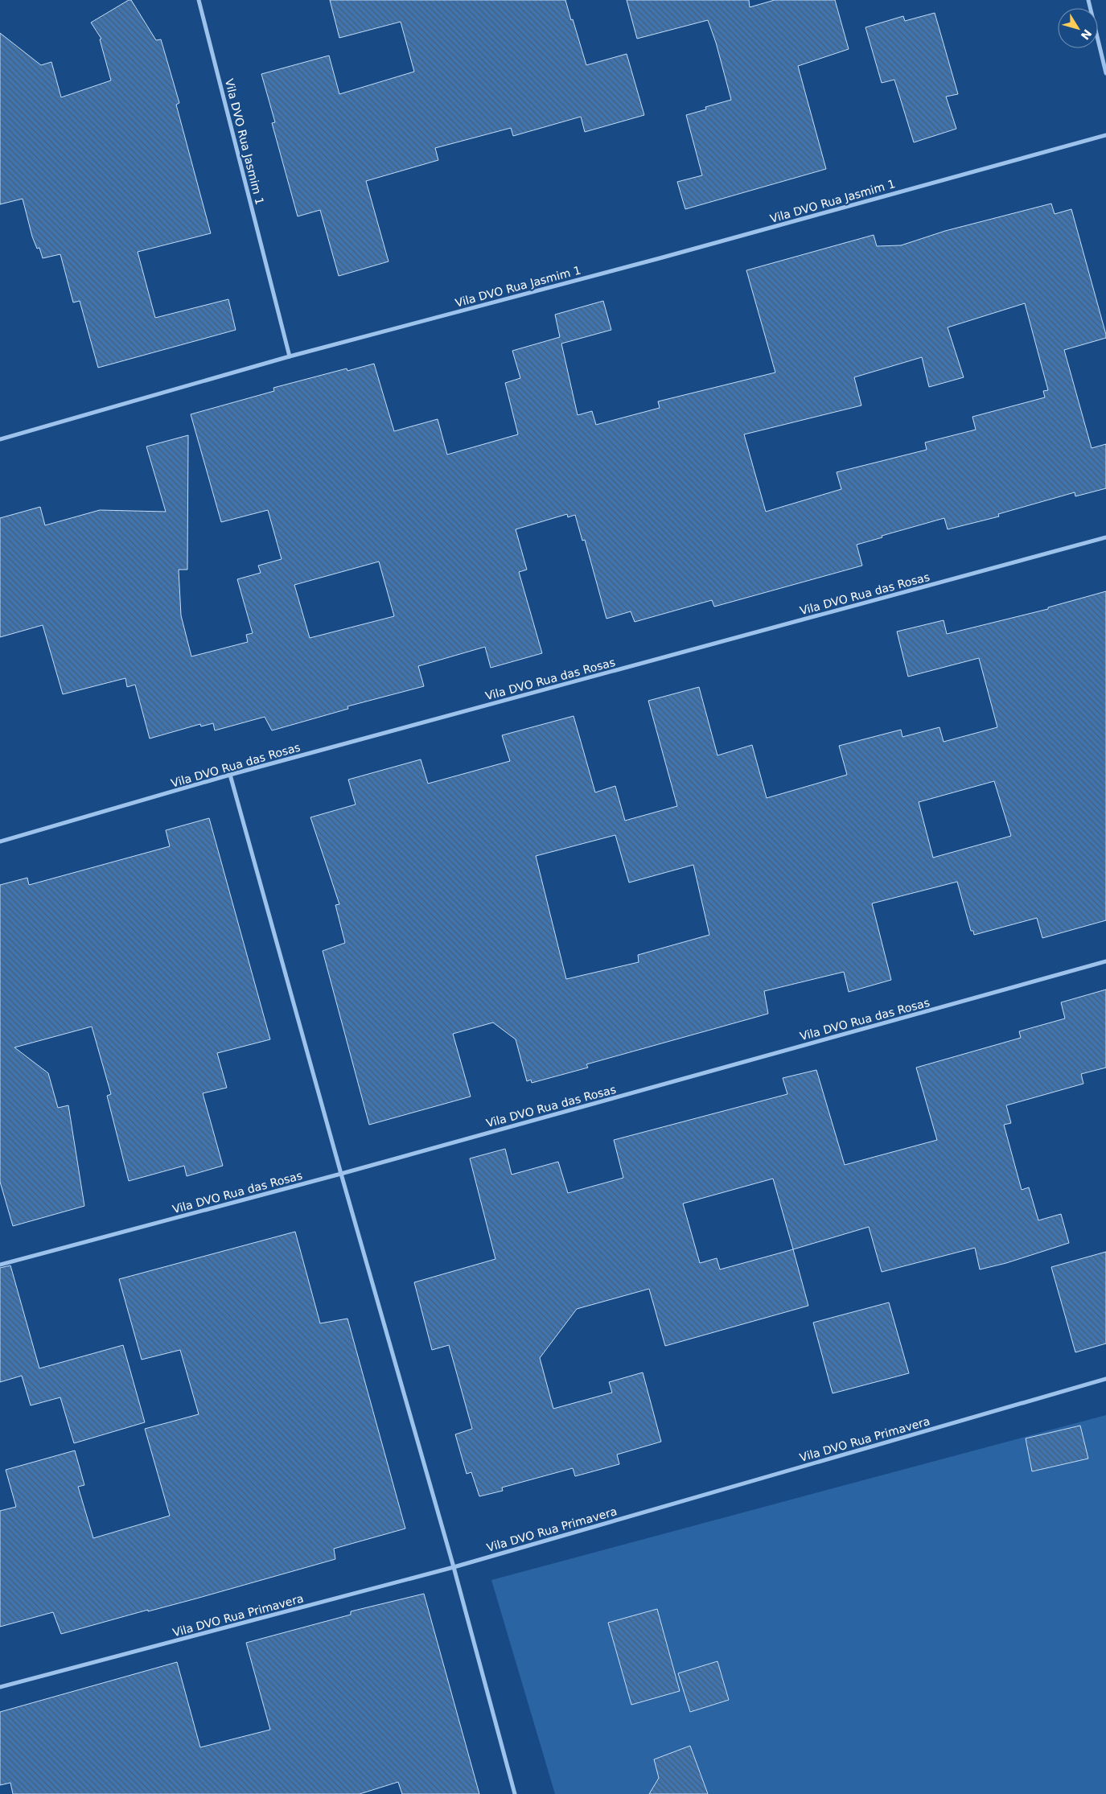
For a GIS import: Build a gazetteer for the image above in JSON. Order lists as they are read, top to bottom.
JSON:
{
  "streets": {
    "street": ["Vila DVO Rua Jasmim 1", "Vila DVO Rua das Rosas", "Vila DVO Rua Primavera"]
  },
  "north": "bottom right"
}
